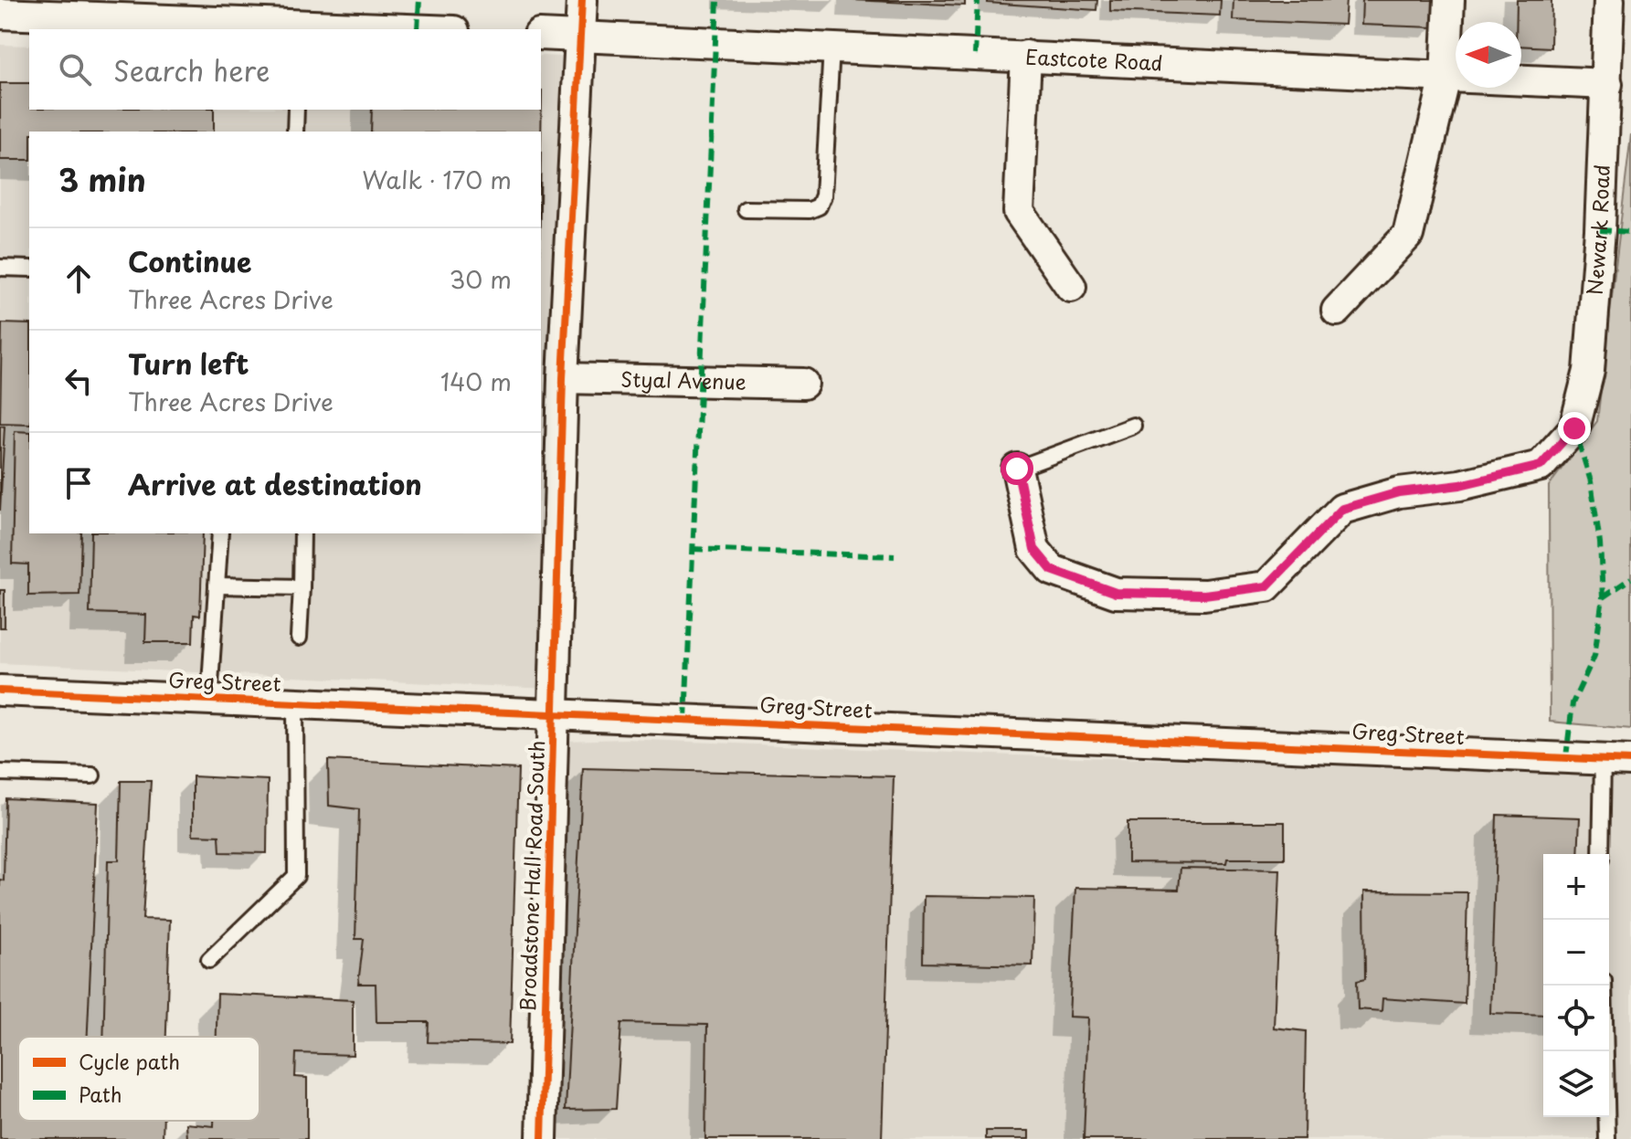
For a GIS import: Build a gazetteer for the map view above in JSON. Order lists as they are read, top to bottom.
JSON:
{
  "streets": {
    "street": [
      "Eastcote Road",
      "Newark Road",
      "Styal Avenue",
      "Greg Street",
      "Broadstone Hall Road South"
    ]
  },
  "crossings": [
    ["Eastcote Road", "Newark Road"],
    ["Eastcote Road", "Broadstone Hall Road South"],
    ["Styal Avenue", "Broadstone Hall Road South"],
    ["Greg Street", "Broadstone Hall Road South"]
  ],
  "legend": ["Cycle path", "Path"],
  "north": "left",
  "page": {
    "search": "Search here",
    "heading": ["3 min", "Walk · 170 m"],
    "list": [
      ["Continue", "Three Acres Drive", "30 m"],
      ["Turn left", "Three Acres Drive", "140 m"],
      "Arrive at destination"
    ],
    "map_buttons": ["+", "−"]
  }
}
